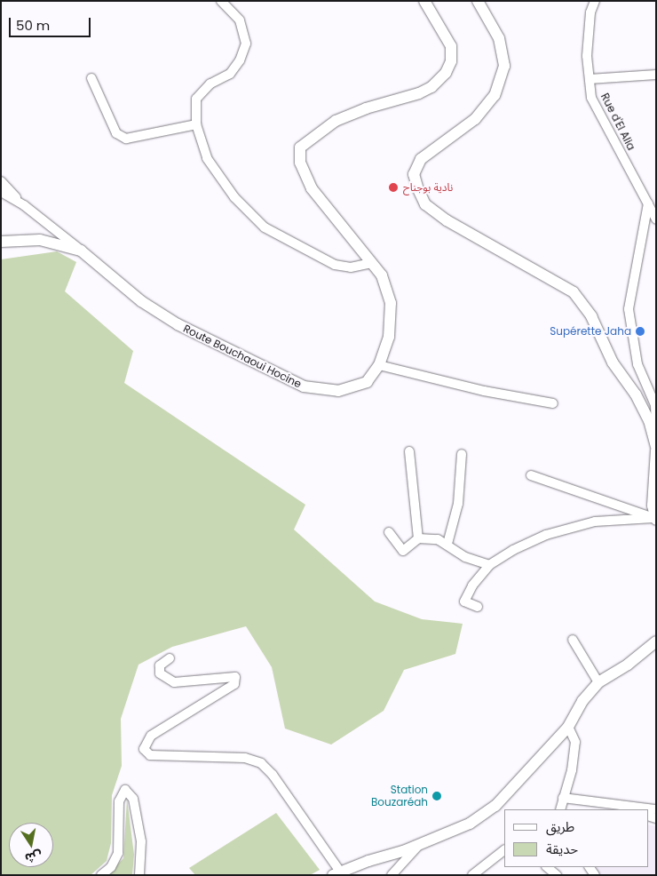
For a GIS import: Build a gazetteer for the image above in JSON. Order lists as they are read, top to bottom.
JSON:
{
  "streets": {
    "street": ["Rue d'El Alia", "Route Bouchaoui Hocine"]
  },
  "places": ["نادية بوجناح", "Supérette Jaha", "Station Bouzaréah"],
  "legend": ["طريق", "حديقة"],
  "scale_bar": "50 m",
  "north": "bottom"
}
